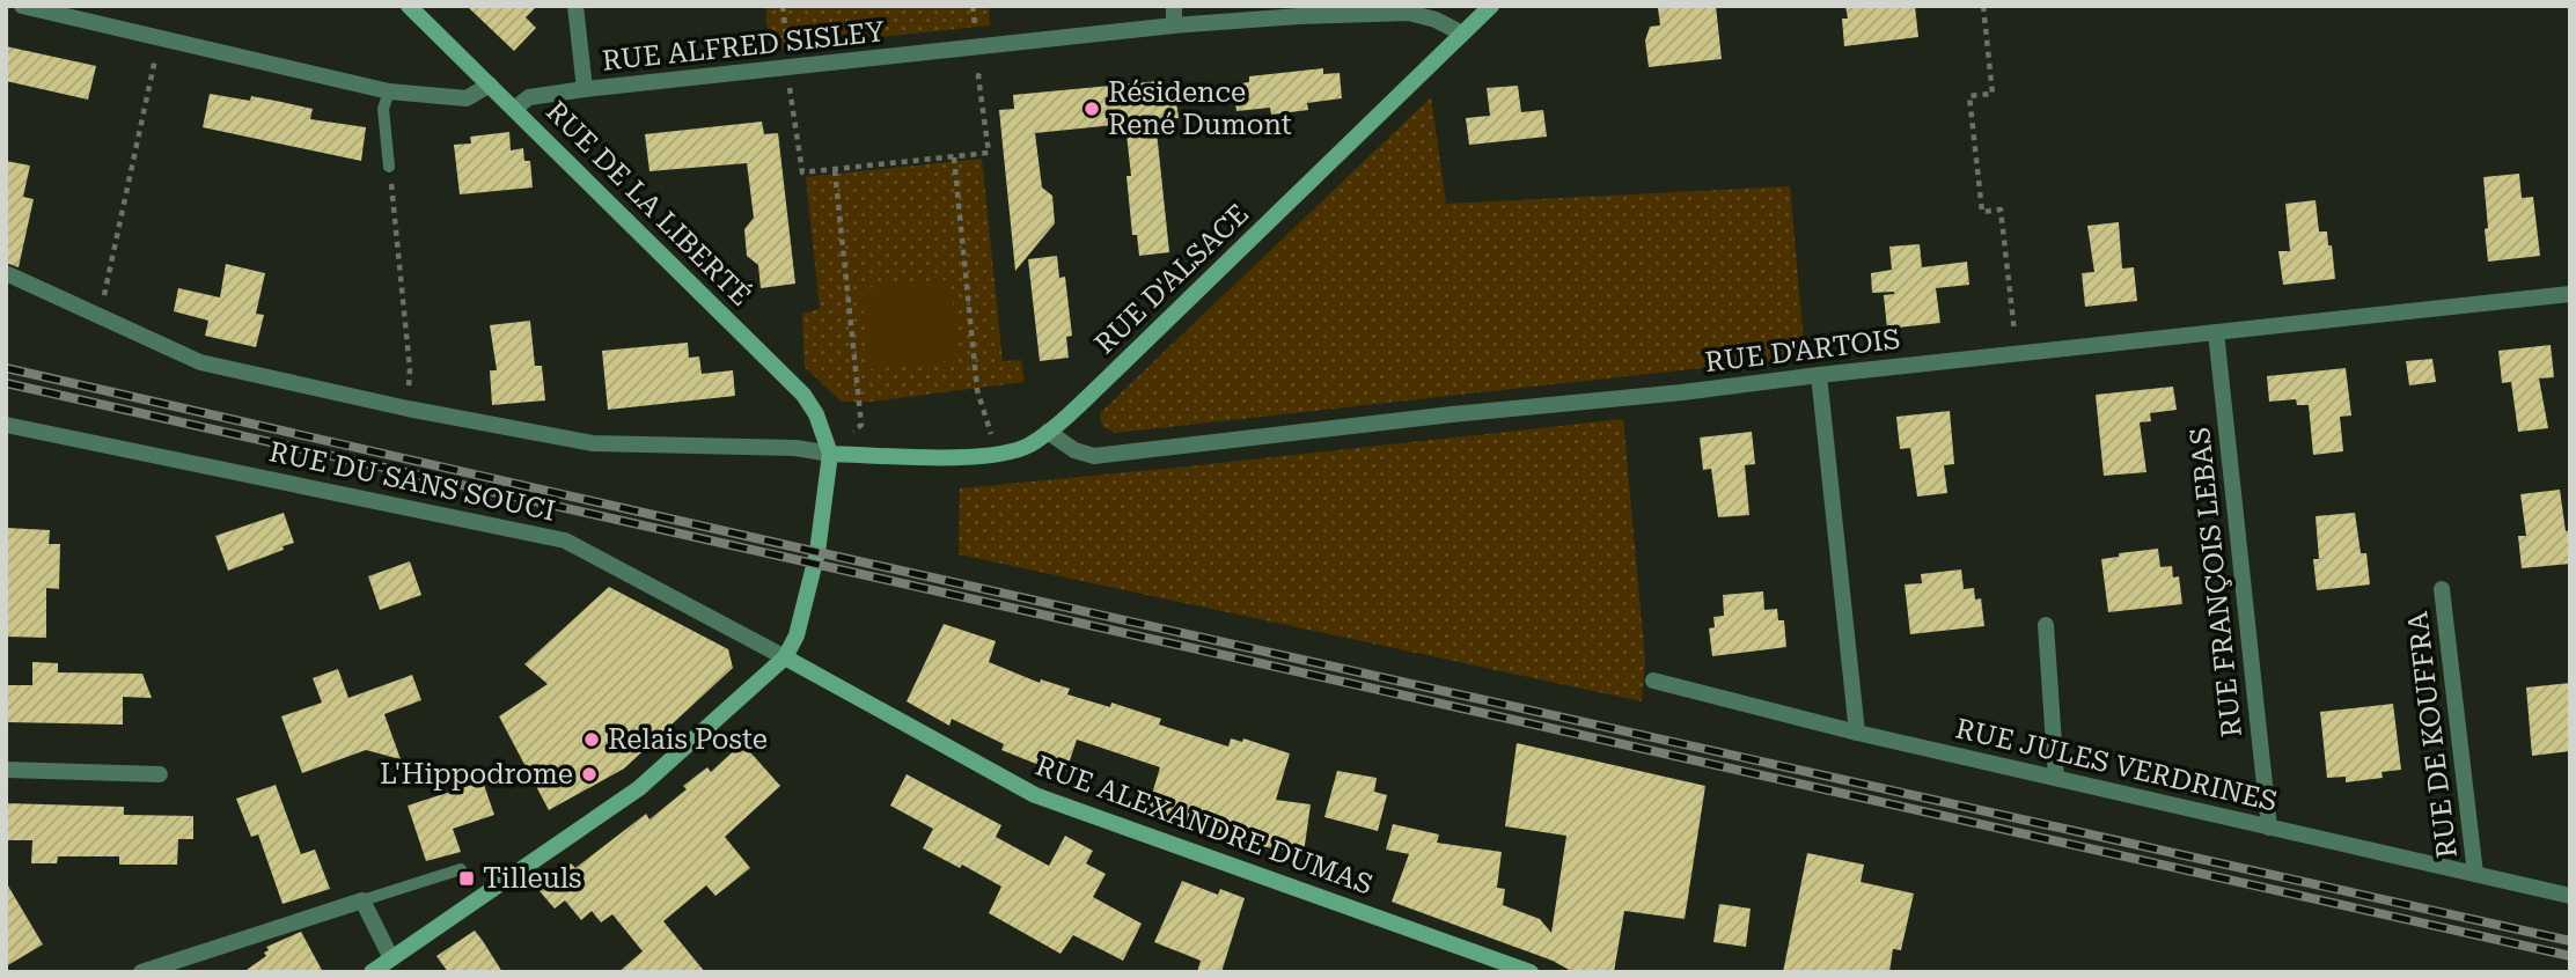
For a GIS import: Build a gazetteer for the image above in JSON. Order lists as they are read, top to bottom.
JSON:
{
  "streets": {
    "street": [
      "RUE ALFRED SISLEY",
      "RUE DE LA LIBERTÉ",
      "RUE D'ALSACE",
      "RUE D'ARTOIS",
      "RUE DU SANS SOUCI",
      "RUE FRANÇOIS LEBAS",
      "RUE DE KOUFFRA",
      "RUE JULES VERDRINES",
      "RUE ALEXANDRE DUMAS"
    ]
  },
  "crossings": [
    ["RUE ALFRED SISLEY", "RUE DE LA LIBERTÉ"],
    ["RUE ALFRED SISLEY", "RUE D'ALSACE"],
    ["RUE DE LA LIBERTÉ", "RUE D'ALSACE"],
    ["RUE D'ALSACE", "RUE D'ARTOIS"],
    ["RUE D'ARTOIS", "RUE FRANÇOIS LEBAS"],
    ["RUE DU SANS SOUCI", "RUE ALEXANDRE DUMAS"],
    ["RUE FRANÇOIS LEBAS", "RUE JULES VERDRINES"],
    ["RUE DE KOUFFRA", "RUE JULES VERDRINES"]
  ],
  "places": {
    "other": ["Résidence René Dumont", "Relais Poste", "L'Hippodrome"],
    "transit": ["Tilleuls"]
  }
}
